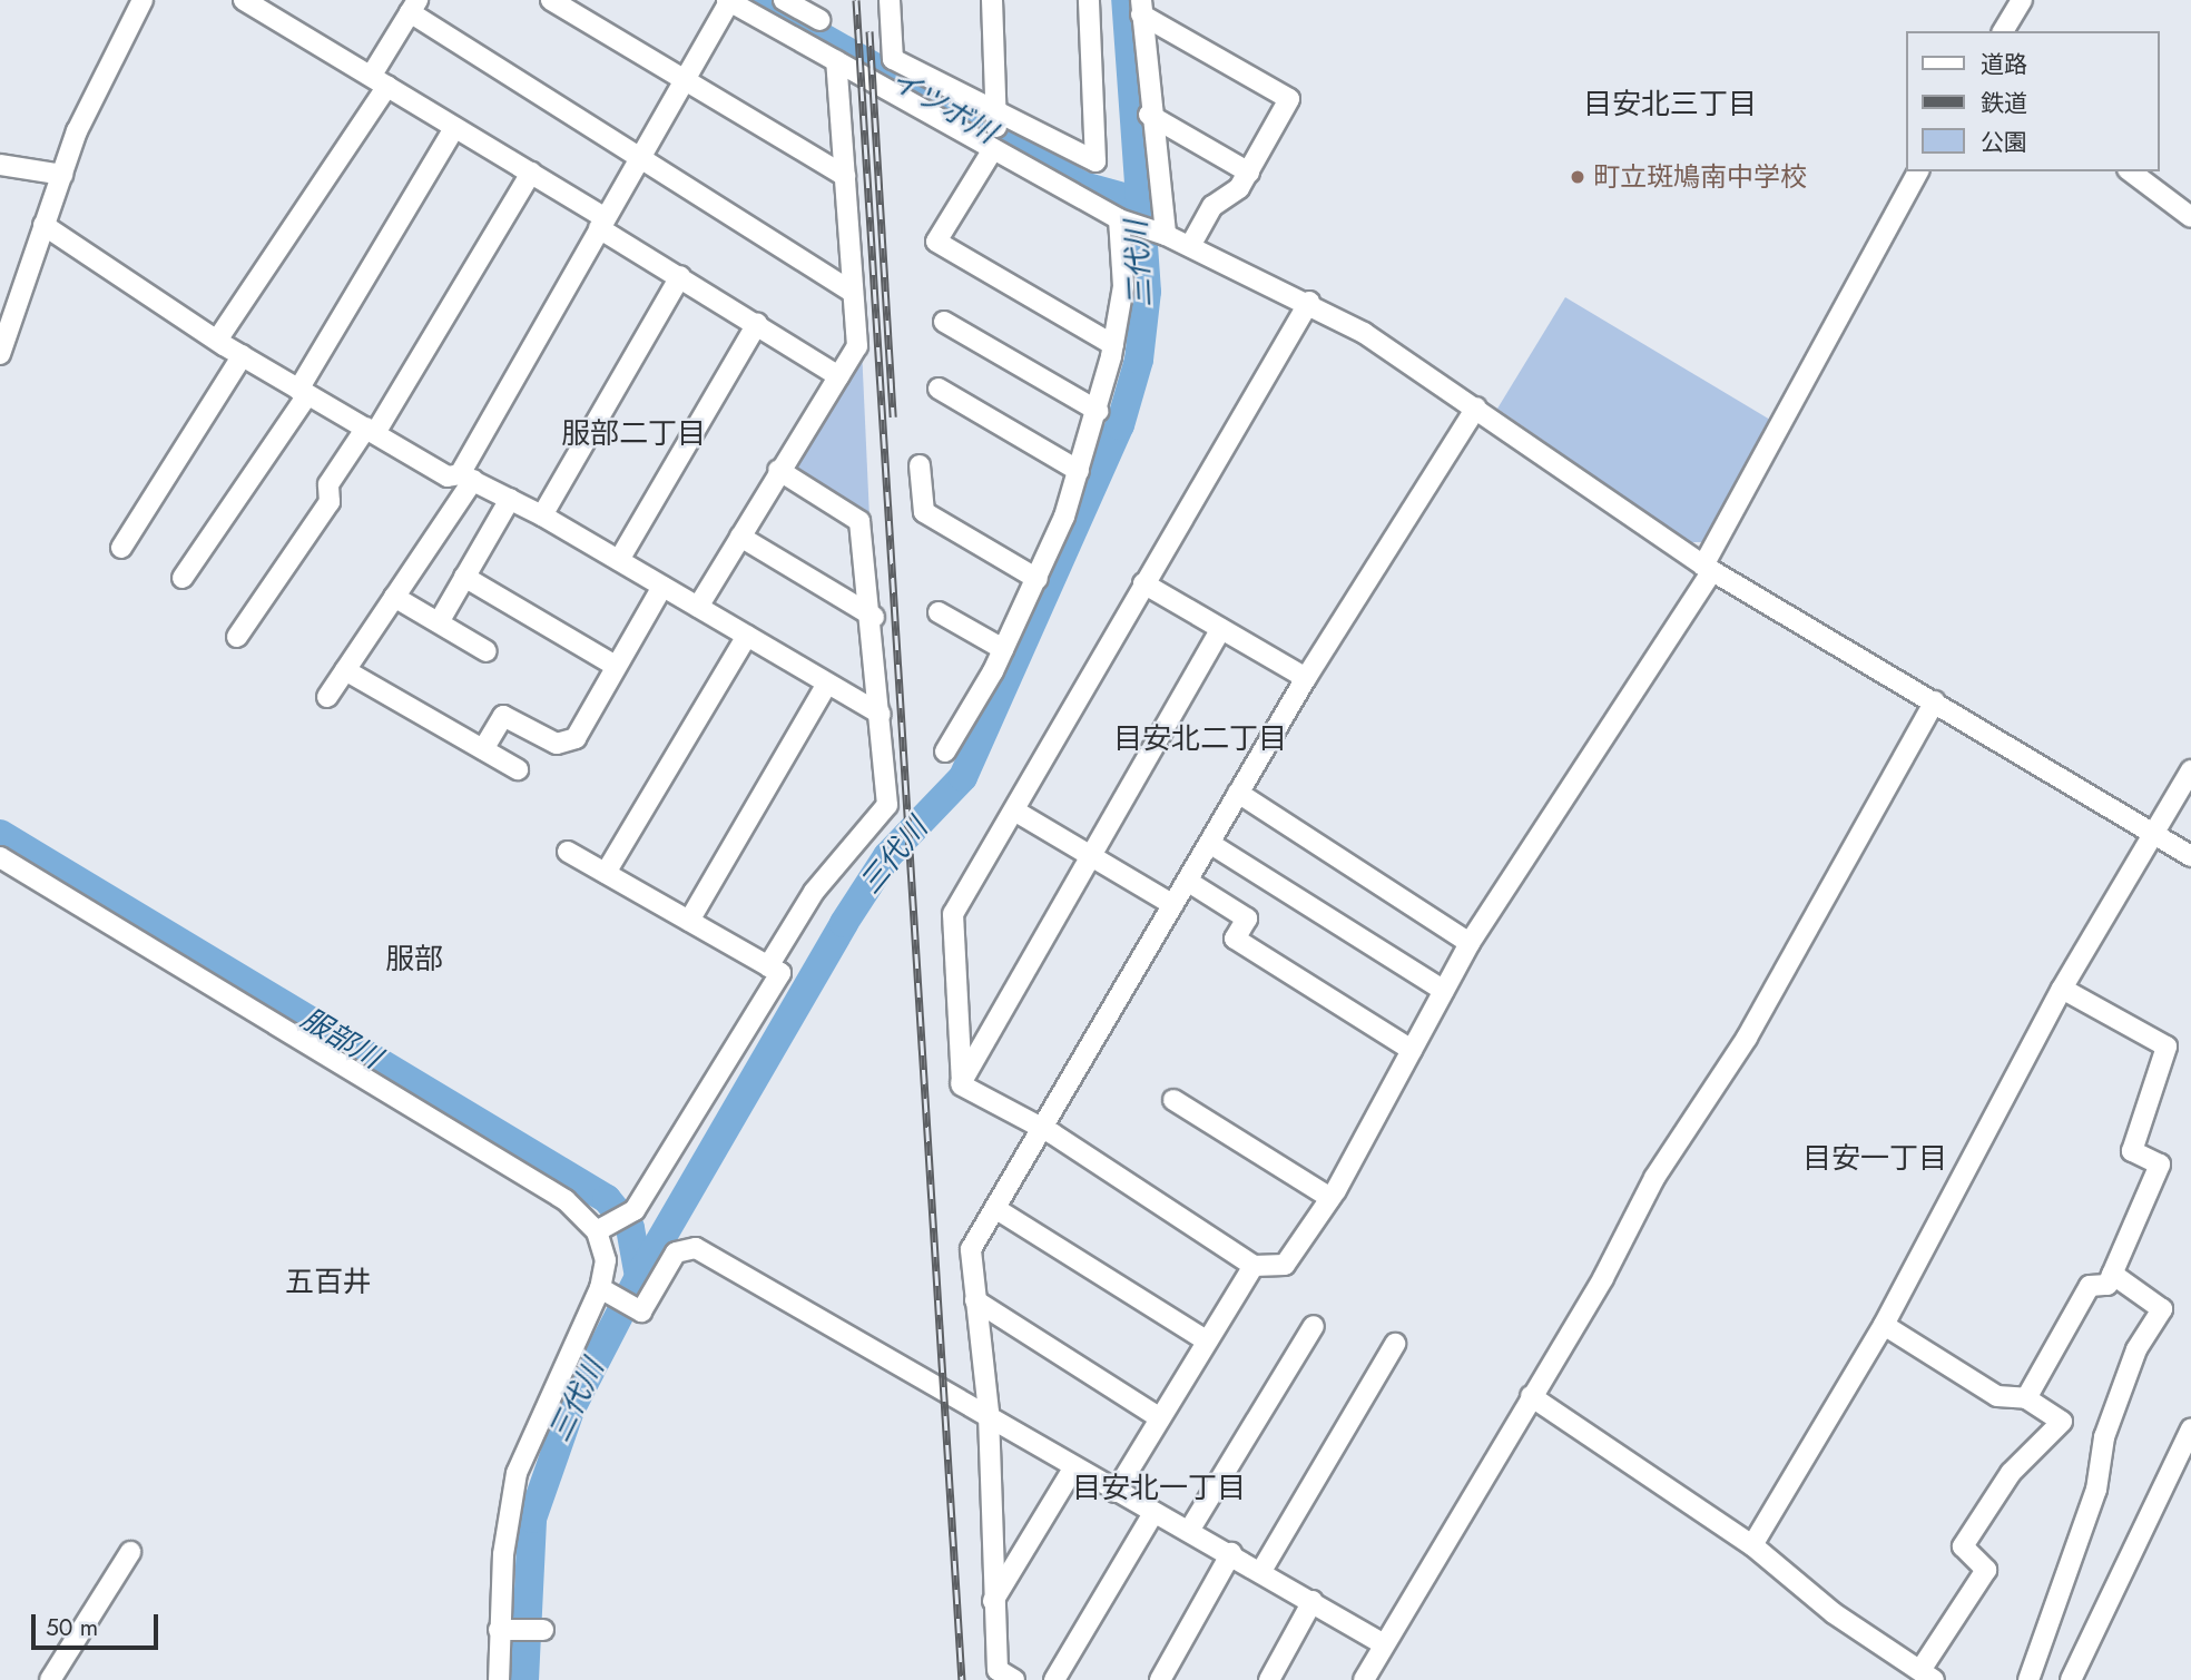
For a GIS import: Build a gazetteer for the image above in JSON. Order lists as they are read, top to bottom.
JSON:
{
  "districts": [
    "目安北三丁目",
    "服部二丁目",
    "目安北二丁目",
    "服部",
    "目安一丁目",
    "五百井",
    "目安北一丁目"
  ],
  "water": ["イツボ川", "三代川", "服部川"],
  "places": ["町立斑鳩南中学校"],
  "legend": ["道路", "鉄道", "公園"],
  "scale_bar": "50 m"
}
